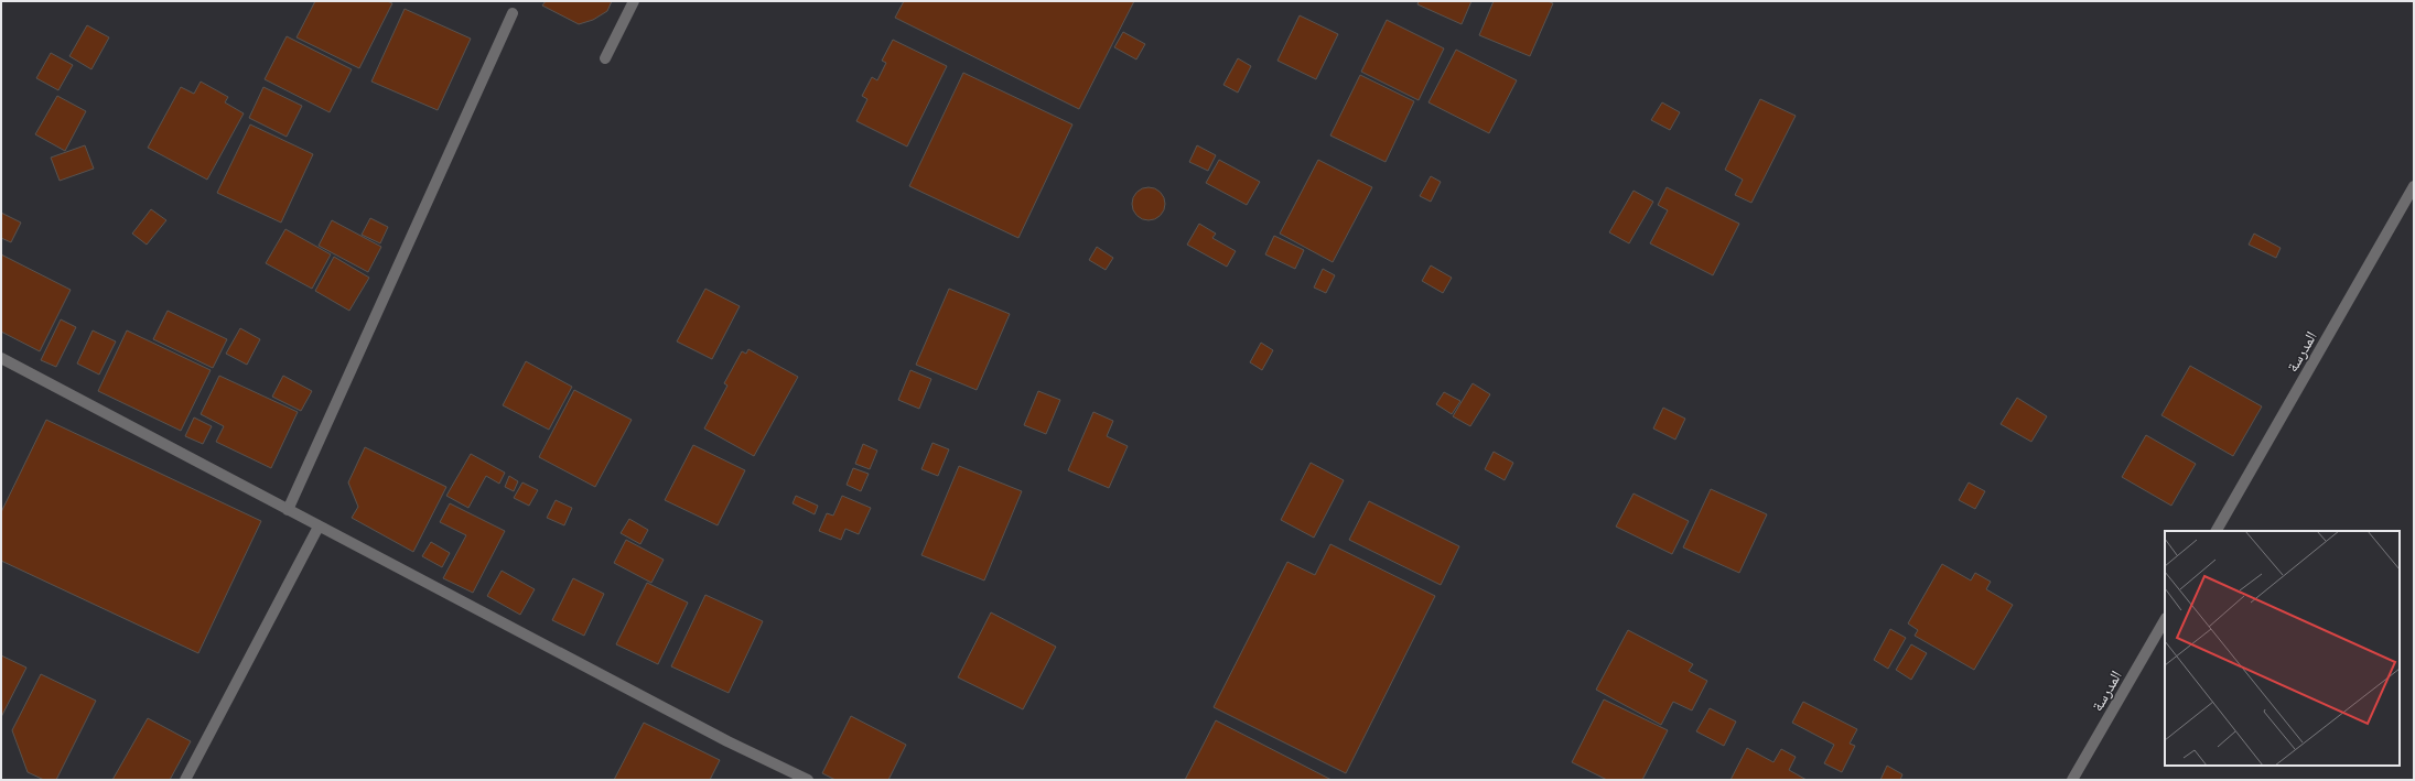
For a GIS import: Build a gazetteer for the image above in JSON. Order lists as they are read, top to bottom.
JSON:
{
  "streets": {
    "street": ["المدرسة"]
  }
}
